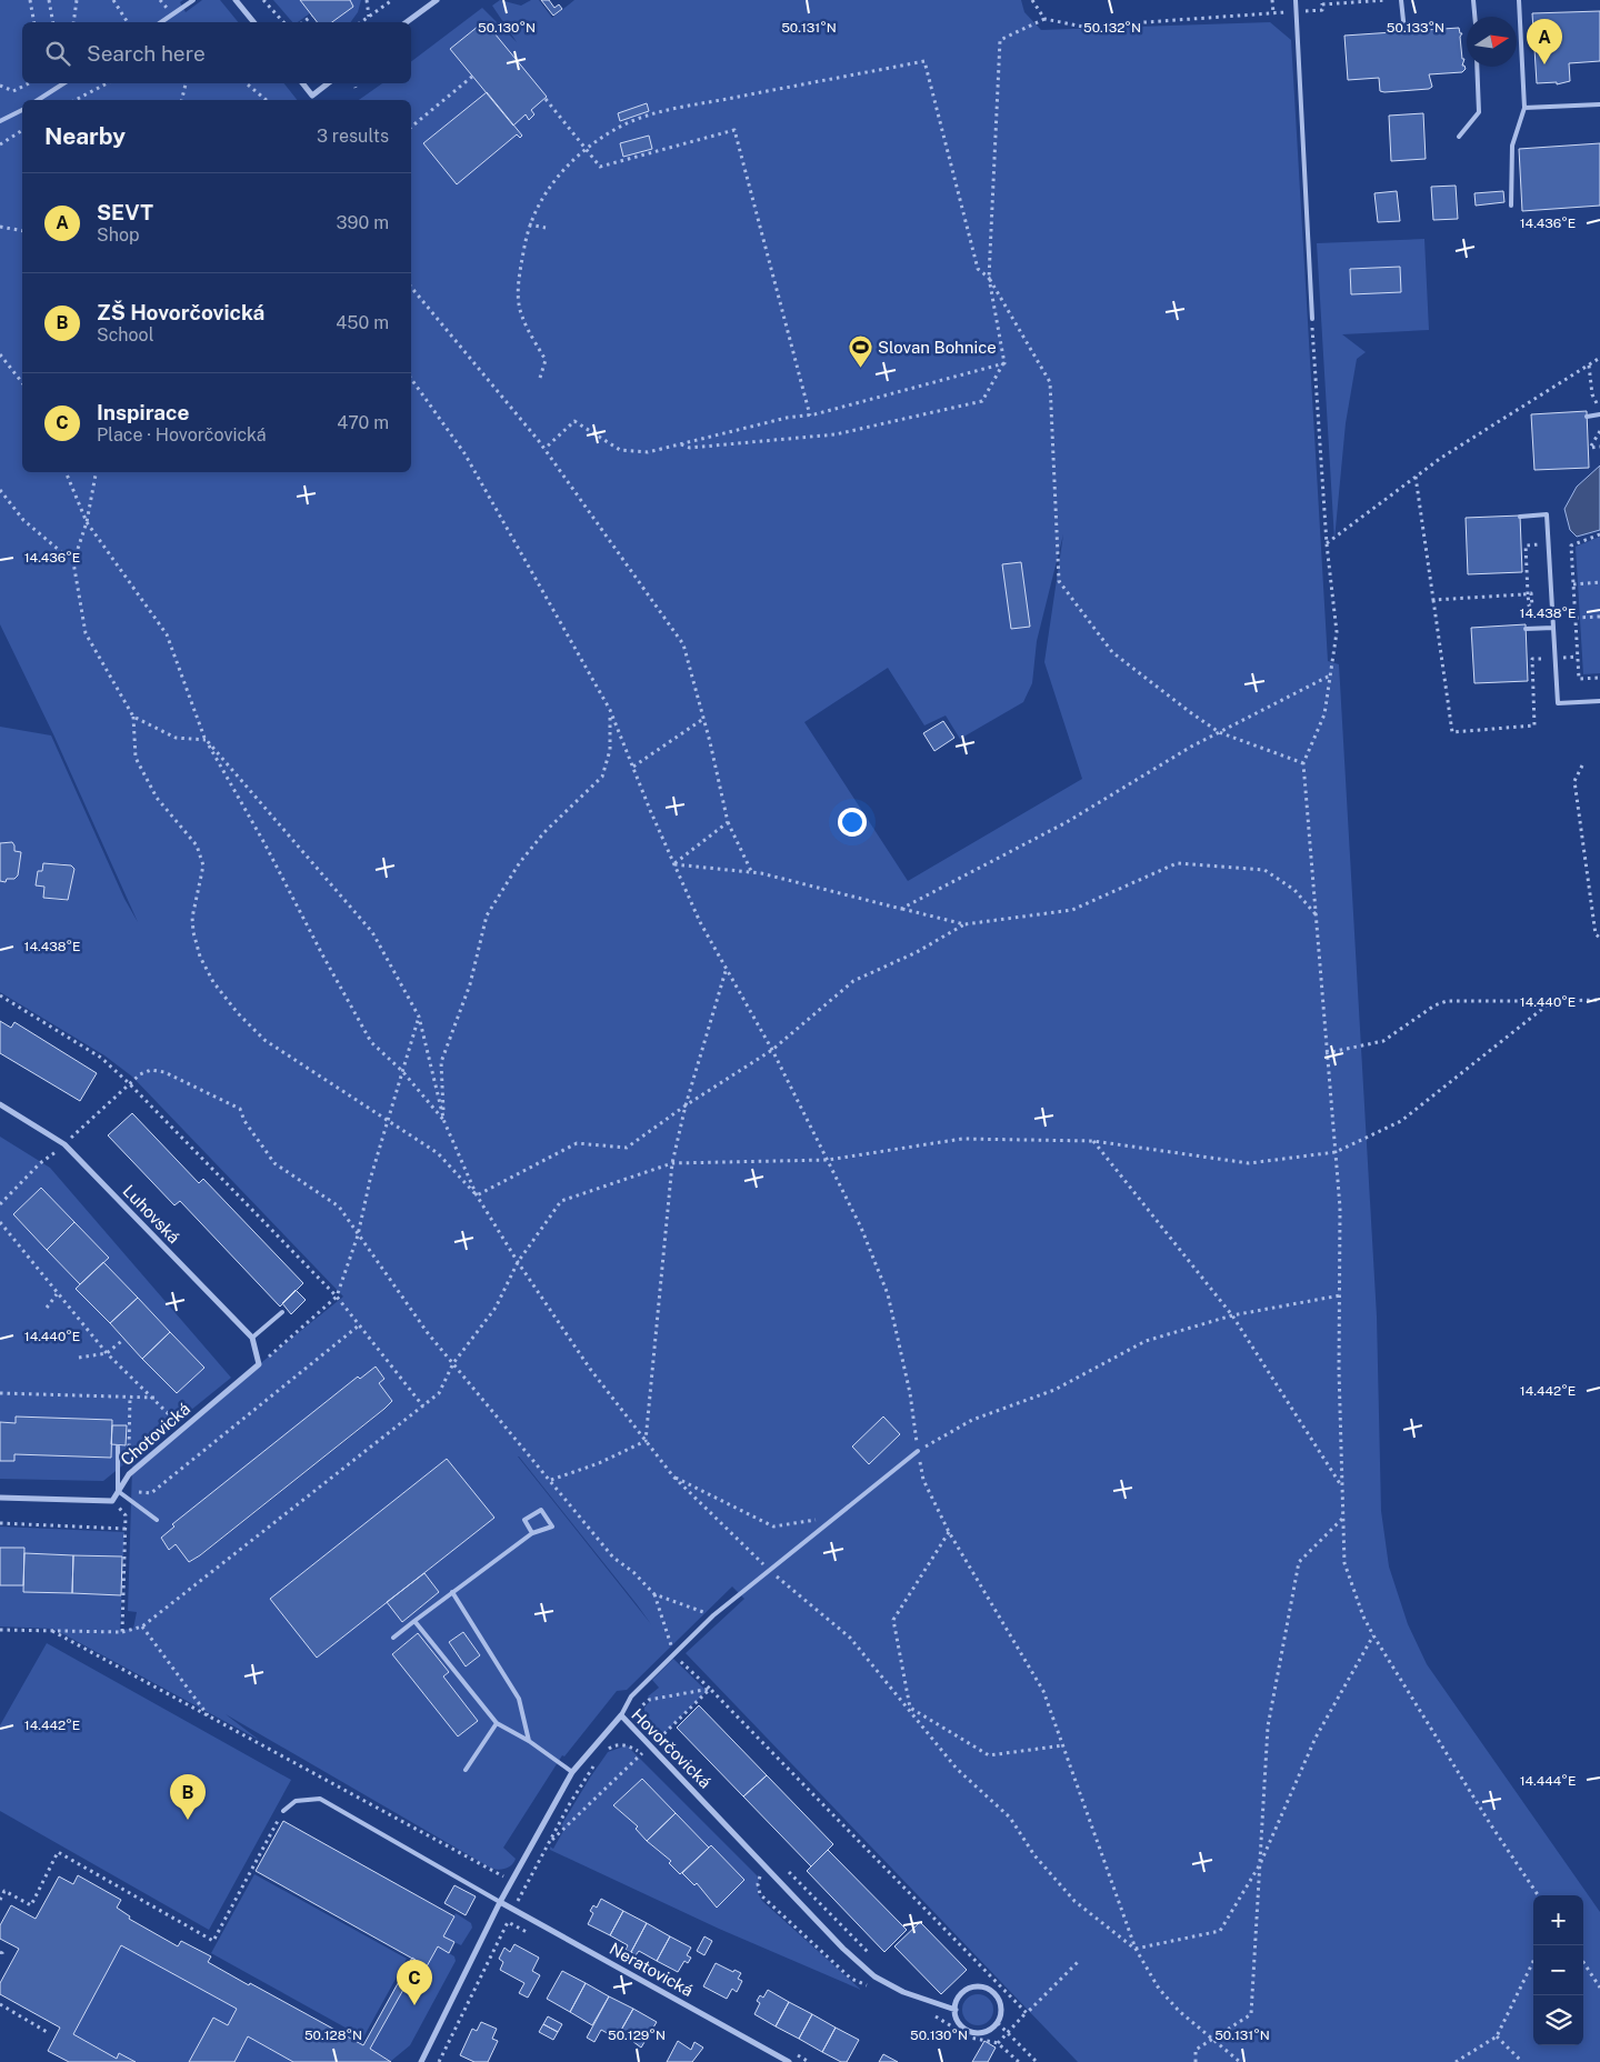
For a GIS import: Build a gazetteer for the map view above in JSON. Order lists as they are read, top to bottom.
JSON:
{
  "streets": {
    "street": [
      "Luhovská",
      "Chotovická",
      "Hovorčovická",
      "Neratovická"
    ]
  },
  "crossings": [
    ["Hovorčovická", "Neratovická"]
  ],
  "places": {
    "sports": ["Slovan Bohnice"]
  },
  "north": "right",
  "page": {
    "pins": ["A", "B", "C"],
    "search": "Search here",
    "heading": ["Nearby", "3 results"],
    "list": [
      {
        "mark": "A",
        "name": "SEVT",
        "note": "Shop",
        "value": "390 m"
      },
      {
        "mark": "B",
        "name": "ZŠ Hovorčovická",
        "note": "School",
        "value": "450 m"
      },
      {
        "mark": "C",
        "name": "Inspirace",
        "note": "Place · Hovorčovická",
        "value": "470 m"
      }
    ],
    "map_buttons": ["+", "−"]
  },
  "coordinates": [
    "50.130°N",
    "50.131°N",
    "50.132°N",
    "50.133°N",
    "14.436°E",
    "14.438°E",
    "14.440°E",
    "14.442°E",
    "14.444°E",
    "50.128°N",
    "50.129°N"
  ]
}
